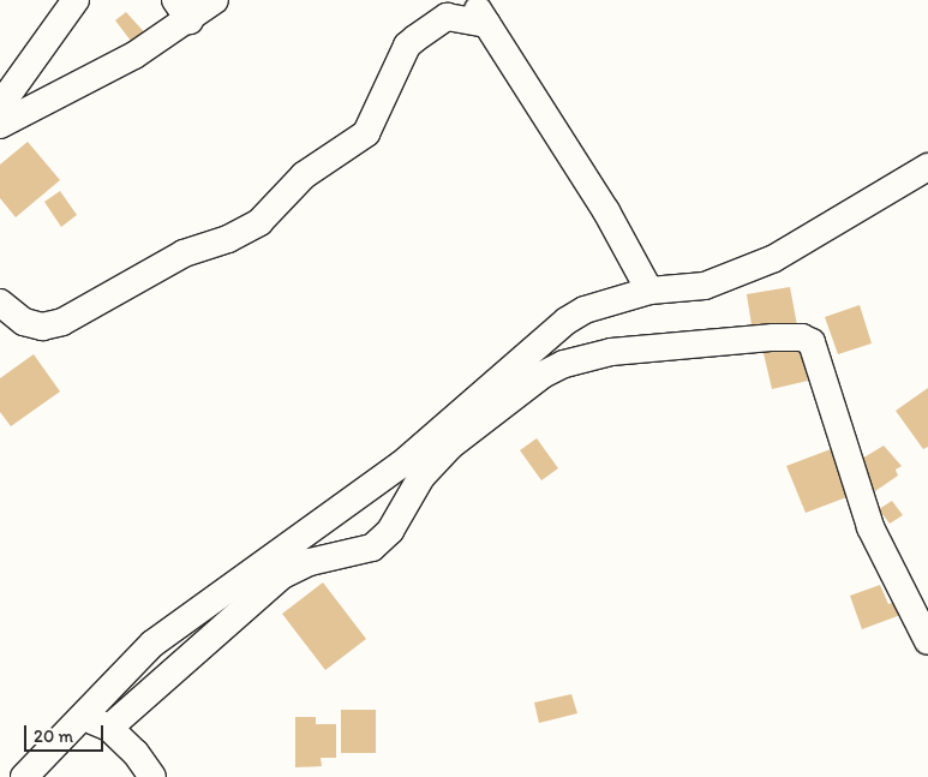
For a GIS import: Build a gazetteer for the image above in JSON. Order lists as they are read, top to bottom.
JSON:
{
  "scale_bar": "20 m"
}
